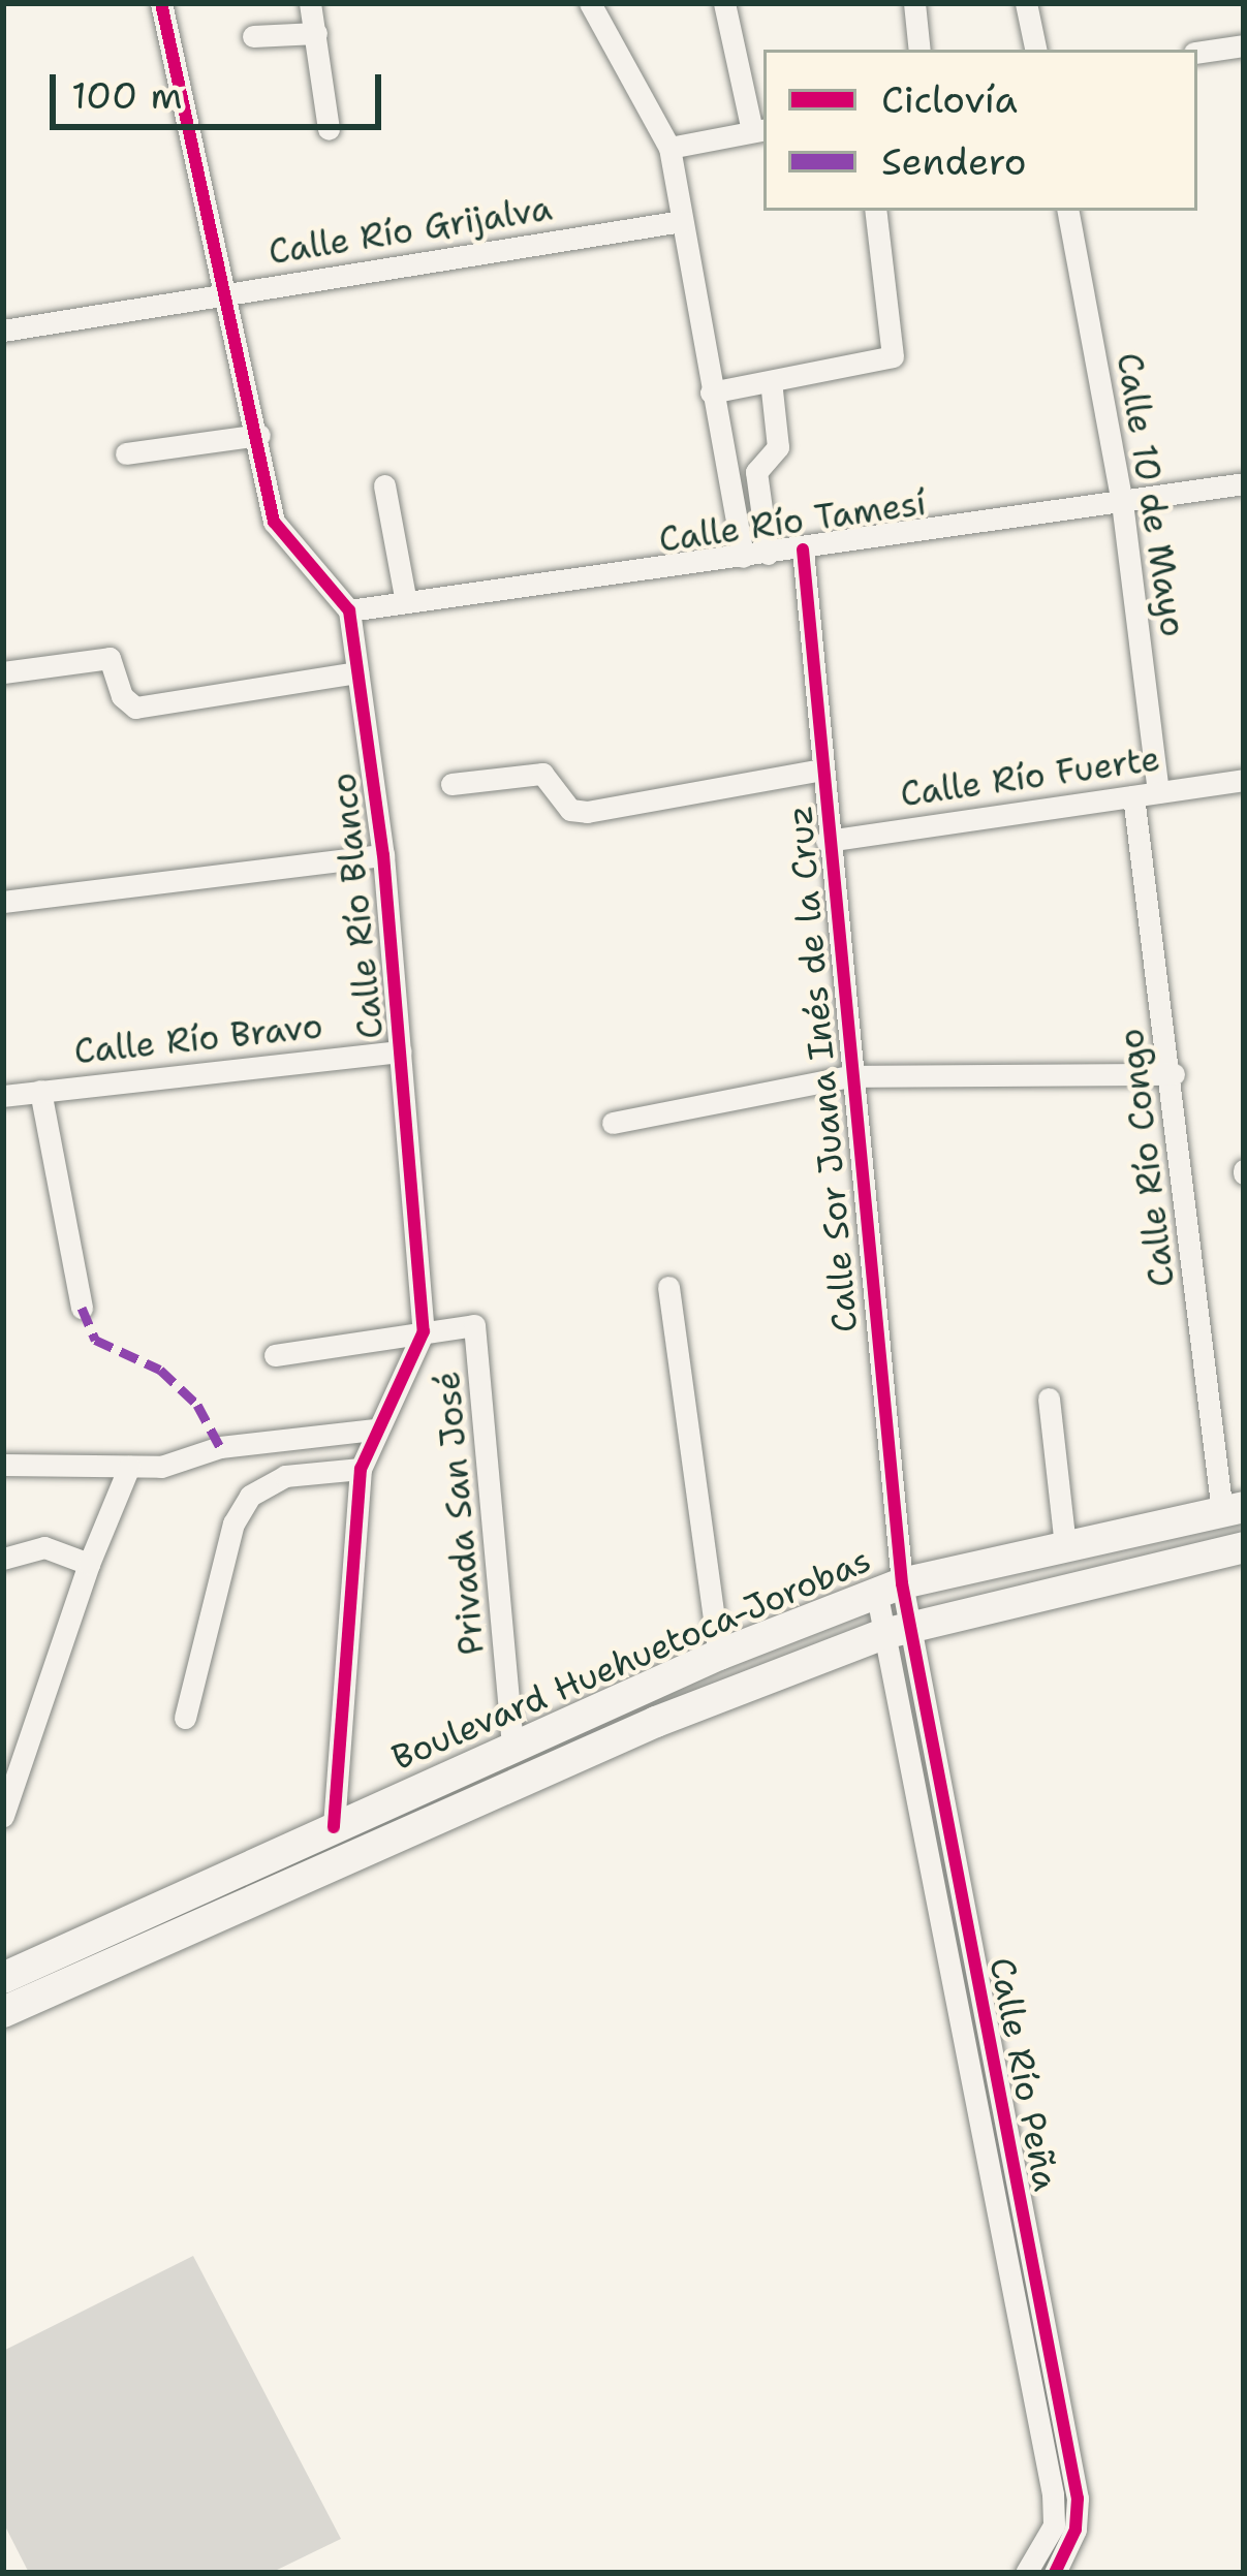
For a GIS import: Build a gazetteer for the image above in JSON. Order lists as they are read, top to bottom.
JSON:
{
  "streets": {
    "main road": ["Boulevard Huehuetoca-Jorobas"],
    "street": [
      "Calle Río Grijalva",
      "Calle 10 de Mayo",
      "Calle Río Tamesí",
      "Calle Río Fuerte",
      "Calle Río Blanco",
      "Calle Río Bravo",
      "Calle Sor Juana Inés de la Cruz",
      "Calle Río Congo",
      "Privada San José",
      "Calle Río Peña"
    ]
  },
  "crossings": [
    ["Calle 10 de Mayo", "Calle Río Tamesí"],
    ["Calle 10 de Mayo", "Calle Río Fuerte"],
    ["Calle Río Tamesí", "Calle Río Blanco"],
    ["Calle Río Tamesí", "Calle Sor Juana Inés de la Cruz"],
    ["Calle Río Fuerte", "Calle Sor Juana Inés de la Cruz"],
    ["Calle Río Fuerte", "Calle Río Congo"],
    ["Calle Río Blanco", "Calle Río Bravo"],
    ["Calle Río Blanco", "Privada San José"],
    ["Calle Sor Juana Inés de la Cruz", "Boulevard Huehuetoca-Jorobas"],
    ["Calle Sor Juana Inés de la Cruz", "Calle Río Peña"],
    ["Calle Río Congo", "Boulevard Huehuetoca-Jorobas"],
    ["Privada San José", "Boulevard Huehuetoca-Jorobas"],
    ["Boulevard Huehuetoca-Jorobas", "Calle Río Peña"]
  ],
  "legend": ["Ciclovía", "Sendero"],
  "scale_bar": "100 m"
}
